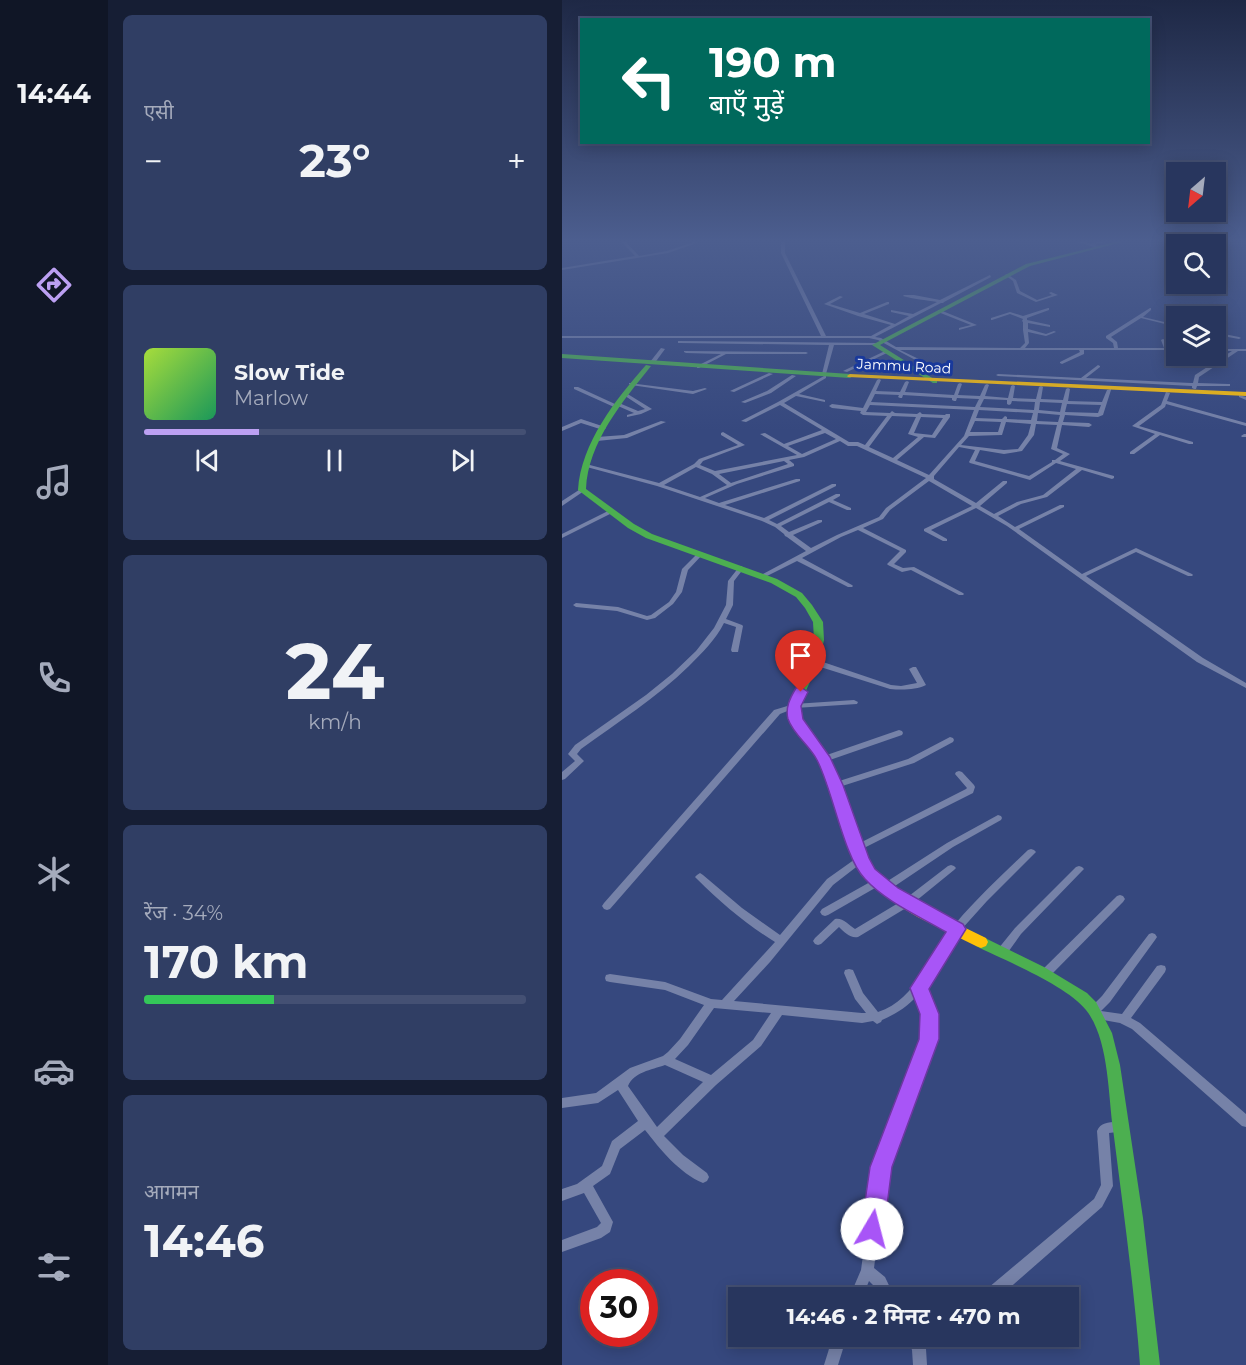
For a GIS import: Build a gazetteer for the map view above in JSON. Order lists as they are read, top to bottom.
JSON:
{
  "streets": {
    "street": ["Jammu Road"]
  },
  "north": "bottom left",
  "page": {
    "tabs": "14:44",
    "tile": [
      "एसी",
      ["24", "km/h"],
      ["रेंज · 34%", "170 km"],
      ["आगमन", "14:46"]
    ],
    "turn": ["190 m", "बाएँ मुड़ें"],
    "heat": ["−", "23°", "+"],
    "song": ["Slow Tide", "Marlow"],
    "limit": "30",
    "trip": "14:46 · 2 मिनट · 470 m"
  }
}
